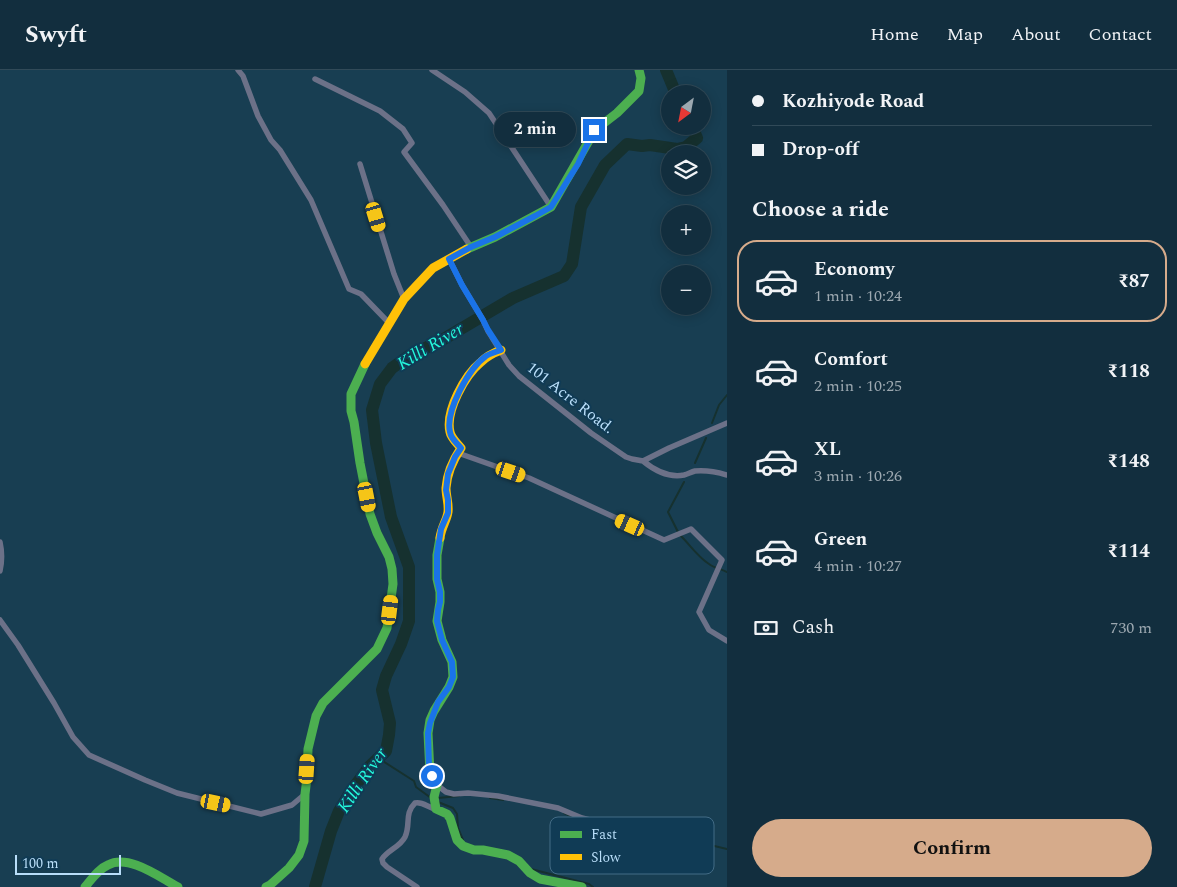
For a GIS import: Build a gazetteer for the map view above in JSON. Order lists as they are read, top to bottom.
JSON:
{
  "streets": {
    "street": ["101 Acre Road."]
  },
  "water": ["Killi River"],
  "legend": ["Fast", "Slow"],
  "scale_bar": "100 m",
  "north": "bottom left",
  "page": {
    "header": "Swyft",
    "nav": [
      "Home",
      "Map",
      "About",
      "Contact"
    ],
    "banner": ["Kozhiyode Road", "Drop-off"],
    "map_buttons": ["+", "−"],
    "bubble": "2 min",
    "heading": "Choose a ride",
    "list": [
      {
        "name": "Economy",
        "note": "1 min · 10:24",
        "value": "₹87"
      },
      {
        "name": "Comfort",
        "note": "2 min · 10:25",
        "value": "₹118"
      },
      {
        "name": "XL",
        "note": "3 min · 10:26",
        "value": "₹148"
      },
      {
        "name": "Green",
        "note": "4 min · 10:27",
        "value": "₹114"
      }
    ],
    "pay": ["Cash", "730 m"],
    "buttons": "Confirm",
    "scale": "100 m"
  }
}
